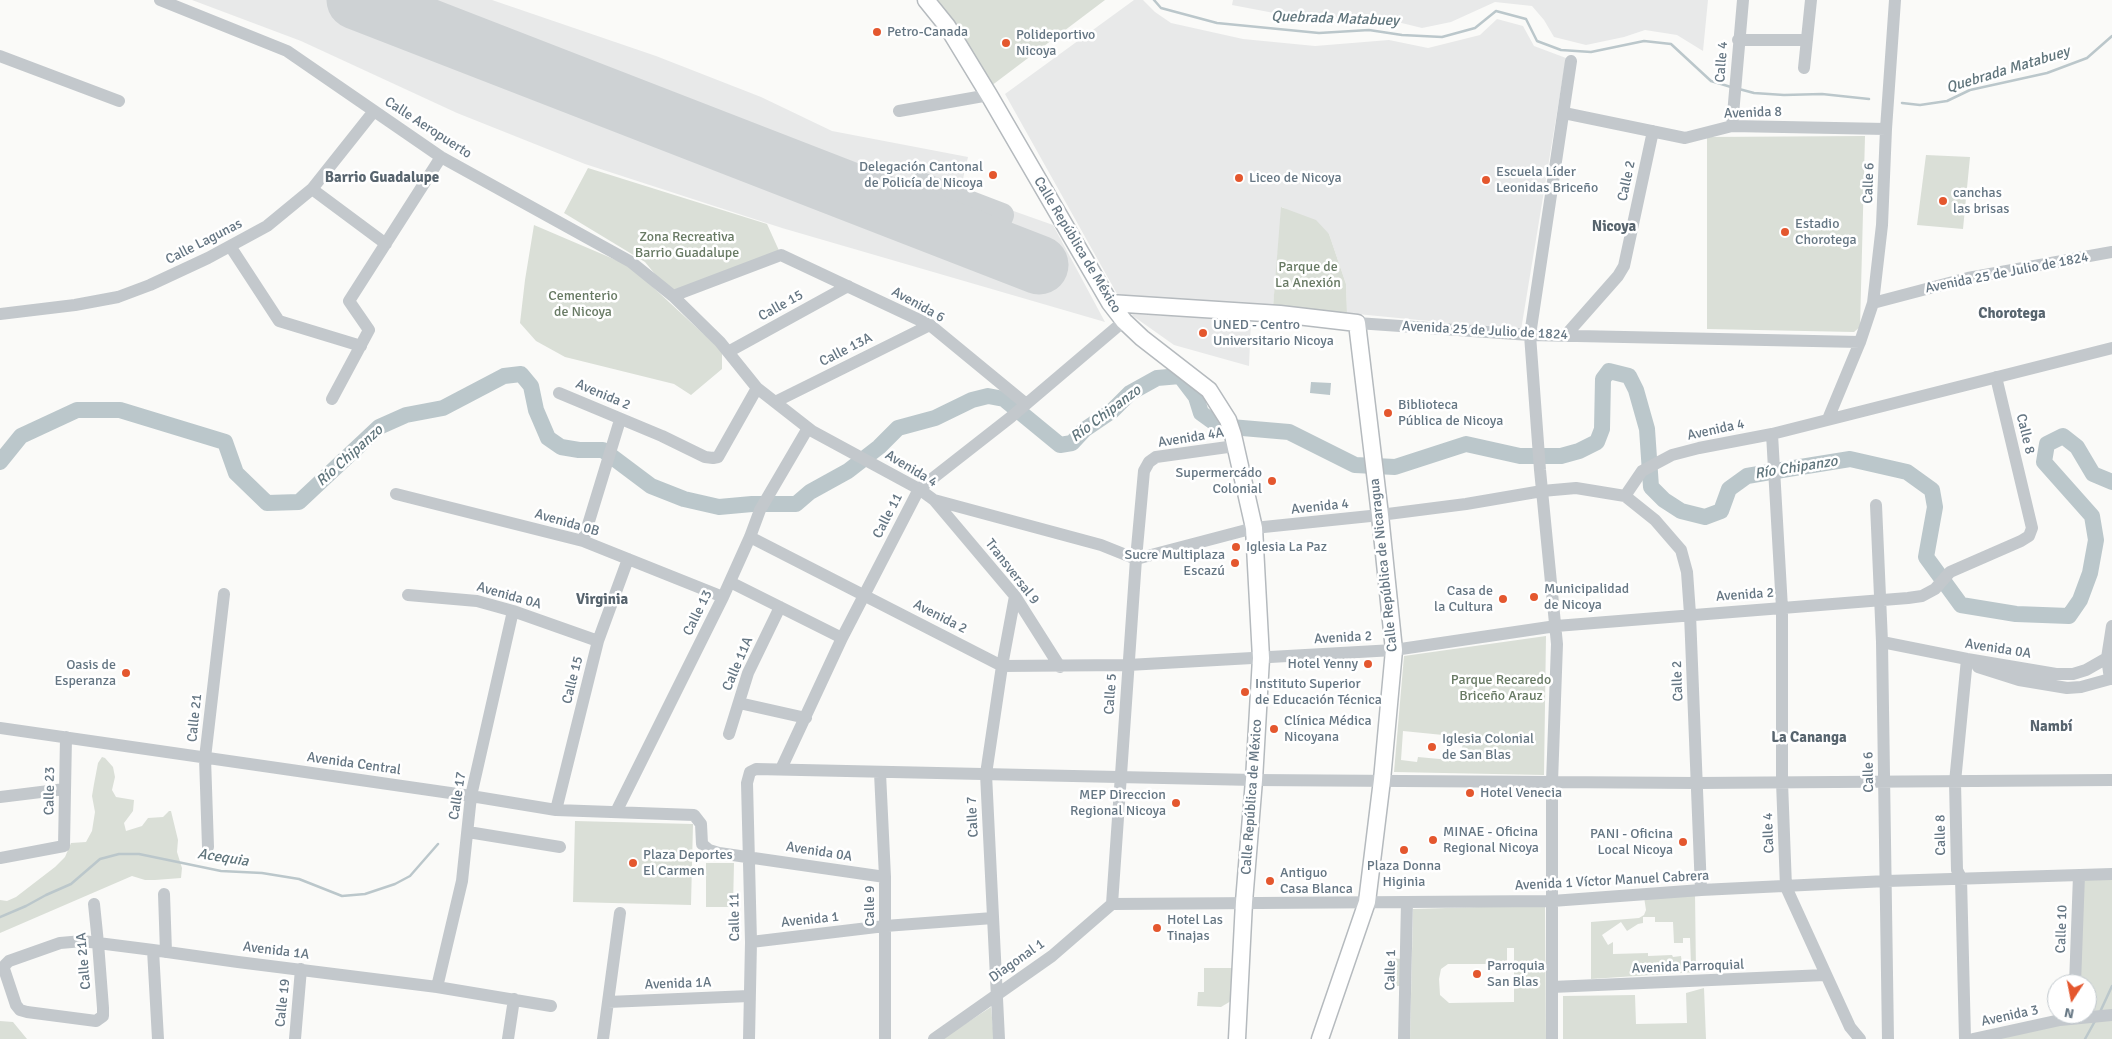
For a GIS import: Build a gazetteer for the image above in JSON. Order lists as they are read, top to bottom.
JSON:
{
  "streets": {
    "main road": ["Calle República de México", "Avenida 25 de Julio de 1824", "Calle República de Nicaragua"],
    "street": [
      "Calle 4",
      "Avenida 8",
      "Calle Aeropuerto",
      "Calle 2",
      "Calle 6",
      "Calle Lagunas",
      "Avenida 6",
      "Calle 15",
      "Calle 13A",
      "Avenida 2",
      "Avenida 4",
      "Calle 8",
      "Avenida 4A",
      "Calle 11",
      "Avenida 0B",
      "Transversal 9",
      "Avenida 0A",
      "Calle 13",
      "Calle 11A",
      "Calle 5",
      "Calle 21",
      "Avenida Central",
      "Calle 23",
      "Calle 17",
      "Calle 7",
      "Avenida 1 Víctor Manuel Cabrera",
      "Calle 9",
      "Avenida 1",
      "Calle 10",
      "Avenida 1A",
      "Calle 21A",
      "Diagonal 1",
      "Avenida Parroquial",
      "Calle 1",
      "Calle 19",
      "Avenida 3"
    ]
  },
  "crossings": [
    ["Calle 4", "Avenida 8"],
    ["Calle 4", "Avenida 2"],
    ["Calle 4", "Avenida 4"],
    ["Calle 4", "Avenida 1 Víctor Manuel Cabrera"],
    ["Calle 4", "Avenida Parroquial"],
    ["Avenida 8", "Calle 2"],
    ["Avenida 8", "Calle 6"],
    ["Calle Aeropuerto", "Calle Lagunas"],
    ["Calle Aeropuerto", "Avenida 6"],
    ["Calle Aeropuerto", "Avenida 4"],
    ["Calle 2", "Avenida 25 de Julio de 1824"],
    ["Calle 2", "Avenida 2"],
    ["Calle 2", "Avenida 4"],
    ["Calle 2", "Avenida 1 Víctor Manuel Cabrera"],
    ["Calle 6", "Avenida 25 de Julio de 1824"],
    ["Calle 6", "Avenida 2"],
    ["Calle 6", "Avenida 4"],
    ["Calle 6", "Avenida 0A"],
    ["Calle 6", "Avenida 1 Víctor Manuel Cabrera"],
    ["Calle República de México", "Avenida 25 de Julio de 1824"],
    ["Calle República de México", "Avenida 2"],
    ["Calle República de México", "Avenida 4"],
    ["Calle República de México", "Avenida 4A"],
    ["Calle República de México", "Calle 11"],
    ["Calle República de México", "Avenida 1 Víctor Manuel Cabrera"],
    ["Avenida 25 de Julio de 1824", "Calle República de Nicaragua"],
    ["Avenida 6", "Calle 15"],
    ["Avenida 6", "Calle 13A"],
    ["Avenida 6", "Avenida 4"],
    ["Avenida 6", "Calle 11"],
    ["Calle 15", "Avenida 4"],
    ["Calle 15", "Avenida 0B"],
    ["Calle 15", "Avenida 0A"],
    ["Calle 15", "Avenida Central"],
    ["Calle 13A", "Avenida 4"],
    ["Avenida 2", "Avenida 4"],
    ["Avenida 2", "Calle 8"],
    ["Avenida 2", "Calle 11"],
    ["Avenida 2", "Calle República de Nicaragua"],
    ["Avenida 2", "Transversal 9"],
    ["Avenida 2", "Calle 13"],
    ["Avenida 2", "Calle 5"],
    ["Avenida 2", "Calle 7"],
    ["Avenida 4", "Calle 8"],
    ["Avenida 4", "Calle 11"],
    ["Avenida 4", "Calle República de Nicaragua"],
    ["Avenida 4", "Transversal 9"],
    ["Avenida 4", "Calle 13"],
    ["Avenida 4", "Calle 5"],
    ["Calle 8", "Avenida 0A"],
    ["Calle 8", "Avenida 1 Víctor Manuel Cabrera"],
    ["Avenida 4A", "Calle 5"],
    ["Calle 11", "Avenida 0A"],
    ["Calle 11", "Avenida 1"],
    ["Calle 11", "Avenida 1A"],
    ["Avenida 0B", "Calle 13"],
    ["Calle República de Nicaragua", "Avenida 1 Víctor Manuel Cabrera"],
    ["Transversal 9", "Calle 7"],
    ["Avenida 0A", "Avenida Central"],
    ["Avenida 0A", "Calle 17"],
    ["Avenida 0A", "Calle 9"],
    ["Calle 13", "Avenida Central"],
    ["Calle 5", "Avenida 1 Víctor Manuel Cabrera"],
    ["Calle 5", "Diagonal 1"],
    ["Calle 21", "Avenida Central"],
    ["Avenida Central", "Calle 23"],
    ["Avenida Central", "Calle 17"],
    ["Calle 17", "Avenida 1A"],
    ["Calle 7", "Avenida 1"],
    ["Calle 7", "Diagonal 1"],
    ["Avenida 1 Víctor Manuel Cabrera", "Calle 10"],
    ["Avenida 1 Víctor Manuel Cabrera", "Diagonal 1"],
    ["Avenida 1 Víctor Manuel Cabrera", "Calle 1"],
    ["Calle 9", "Avenida 1"],
    ["Avenida 1A", "Calle 21A"],
    ["Avenida 1A", "Calle 19"]
  ],
  "districts": [
    "Barrio Guadalupe",
    "Nicoya",
    "Chorotega",
    "Virginia",
    "Nambí",
    "La Cananga"
  ],
  "water": ["Quebrada Matabuey", "Río Chipanzo", "Acequia"],
  "parks": [
    "Zona Recreativa Barrio Guadalupe",
    "Parque de La Anexión",
    "Cementerio de Nicoya",
    "Parque Recaredo Briceño Arauz"
  ],
  "places": [
    "Petro-Canada",
    "Polideportivo Nicoya",
    "Delegación Cantonal de Policía de Nicoya",
    "Liceo de Nicoya",
    "Escuela Líder Leonidas Briceño",
    "canchas las brisas",
    "Estadio Chorotega",
    "UNED - Centro Universitario Nicoya",
    "Biblioteca Pública de Nicoya",
    "Supermercádo Colonial",
    "Iglesia La Paz",
    "Sucre Multiplaza Escazú",
    "Municipalidad de Nicoya",
    "Casa de la Cultura",
    "Hotel Yenny",
    "Oasis de Esperanza",
    "Instituto Superior de Educación Técnica",
    "Clínica Médica Nicoyana",
    "Iglesia Colonial de San Blas",
    "Hotel Venecia",
    "MEP Direccion Regional Nicoya",
    "MINAE - Oficina Regional Nicoya",
    "PANI - Oficina Local Nicoya",
    "Plaza Donna Higinia",
    "Plaza Deportes El Carmen",
    "Antiguo Casa Blanca",
    "Hotel Las Tinajas",
    "Parroquia San Blas"
  ],
  "north": "bottom"
}
